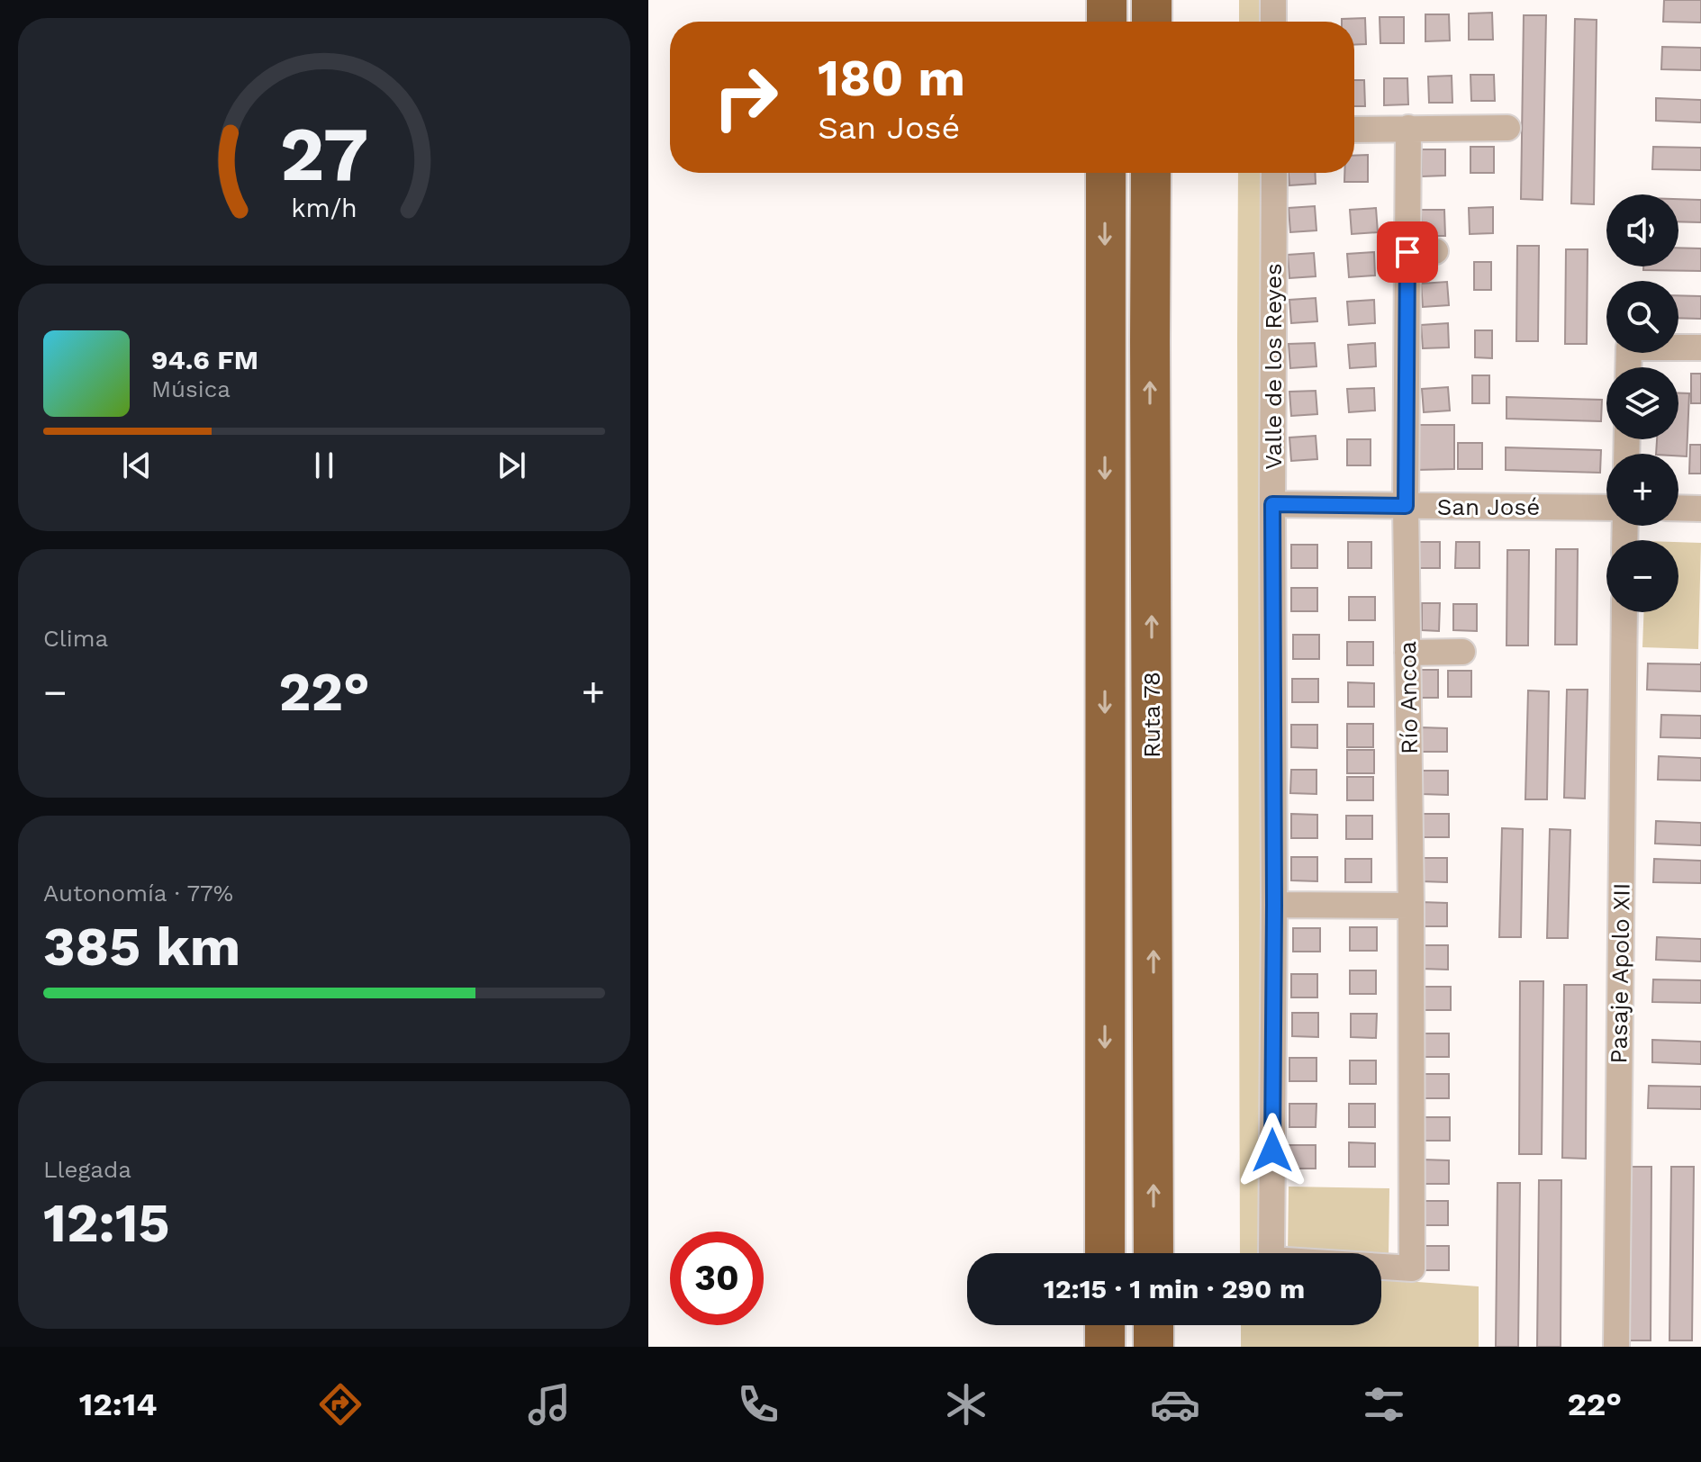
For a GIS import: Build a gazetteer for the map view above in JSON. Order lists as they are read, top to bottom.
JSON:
{
  "streets": {
    "highway": ["Ruta 78"],
    "street": [
      "Valle de los Reyes",
      "San José",
      "Río Ancoa",
      "Pasaje Apolo XII"
    ]
  },
  "crossings": [
    ["Valle de los Reyes", "San José"],
    ["Valle de los Reyes", "Río Ancoa"],
    ["San José", "Río Ancoa"]
  ],
  "page": {
    "turn": ["180 m", "San José"],
    "map_buttons": ["+", "−"],
    "song": ["94.6 FM", "Música"],
    "tile": [
      "Clima",
      ["Autonomía · 77%", "385 km"],
      ["Llegada", "12:15"]
    ],
    "heat": ["−", "22°", "+"],
    "limit": "30",
    "trip": "12:15 · 1 min · 290 m",
    "tabs": ["12:14", "22°"],
    "gauge": ["27", "km/h"]
  }
}
